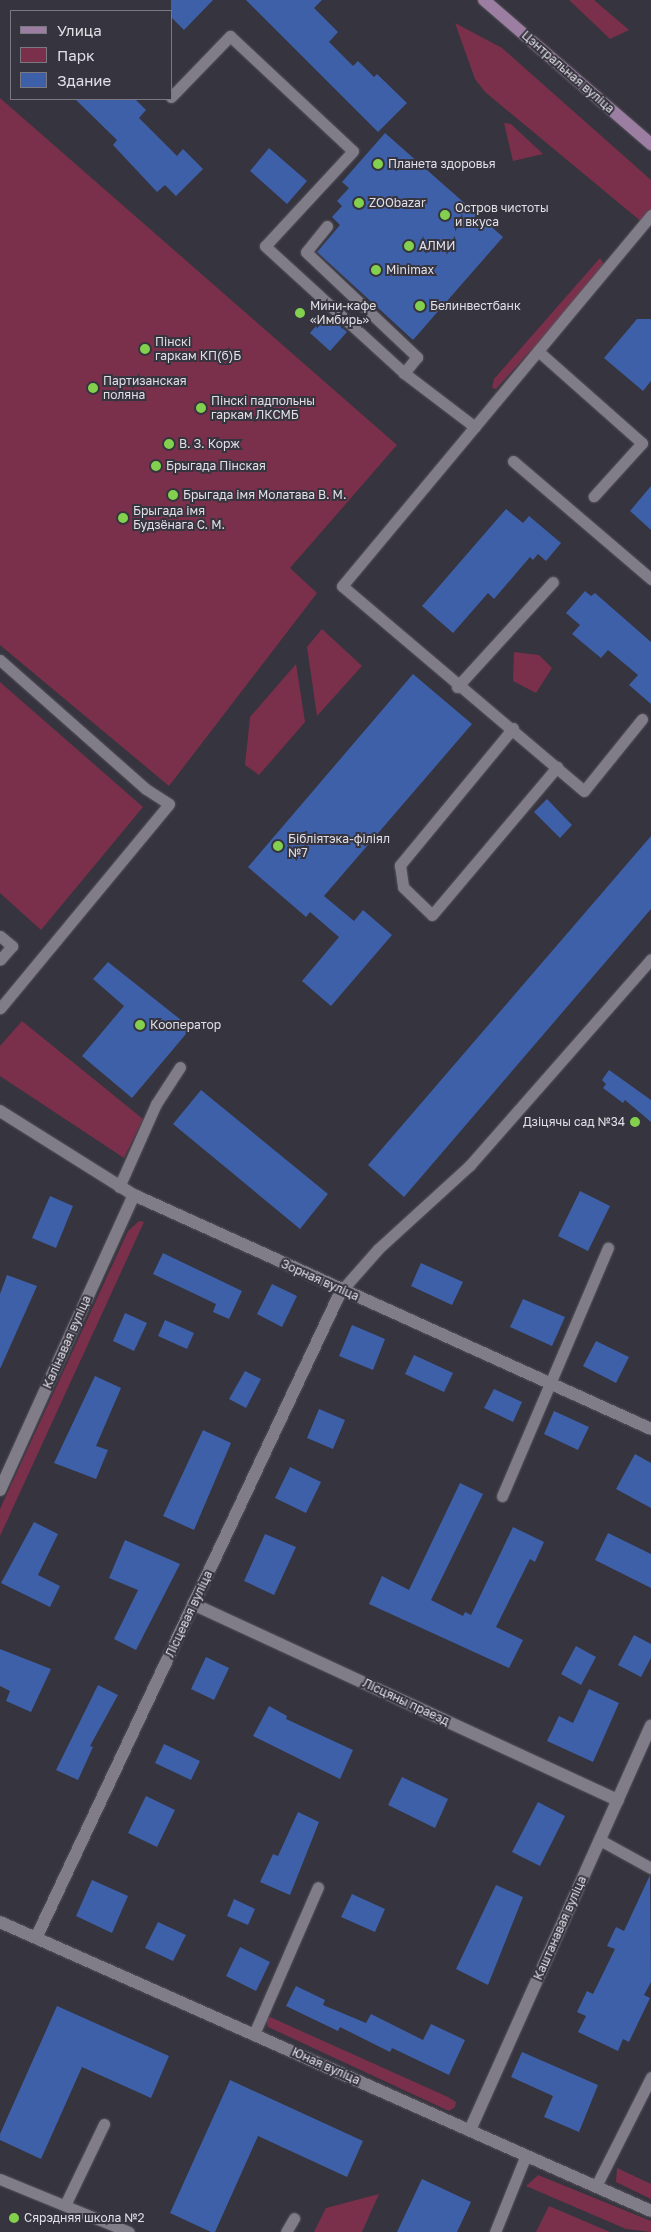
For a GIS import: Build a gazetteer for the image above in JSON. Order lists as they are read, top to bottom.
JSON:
{
  "streets": {
    "main road": ["Цэнтральная вуліца"],
    "street": [
      "Зорная вуліца",
      "Калінавая вуліца",
      "Лісцевая вуліца",
      "Лісцяны праезд",
      "Каштанавая вуліца",
      "Юная вуліца"
    ]
  },
  "crossings": [
    ["Зорная вуліца", "Калінавая вуліца"],
    ["Зорная вуліца", "Лісцевая вуліца"],
    ["Лісцевая вуліца", "Лісцяны праезд"],
    ["Лісцевая вуліца", "Юная вуліца"],
    ["Лісцяны праезд", "Каштанавая вуліца"],
    ["Каштанавая вуліца", "Юная вуліца"]
  ],
  "places": [
    "Планета здоровья",
    "ZOObazar",
    "Остров чистоты и вкуса",
    "АЛМИ",
    "Minimax",
    "Белинвестбанк",
    "Мини-кафе «Имбирь»",
    "Пінскі гаркам КП(б)Б",
    "Партизанская поляна",
    "Пінскі падпольны гаркам ЛКСМБ",
    "В. З. Корж",
    "Брыгада Пінская",
    "Брыгада імя Молатава В. М.",
    "Брыгада імя Будзёнага С. М.",
    "Бібліятэка-філіял №7",
    "Кооператор",
    "Дзіцячы сад №34",
    "Сярэдняя школа №2"
  ],
  "legend": ["Улица", "Парк", "Здание"]
}
